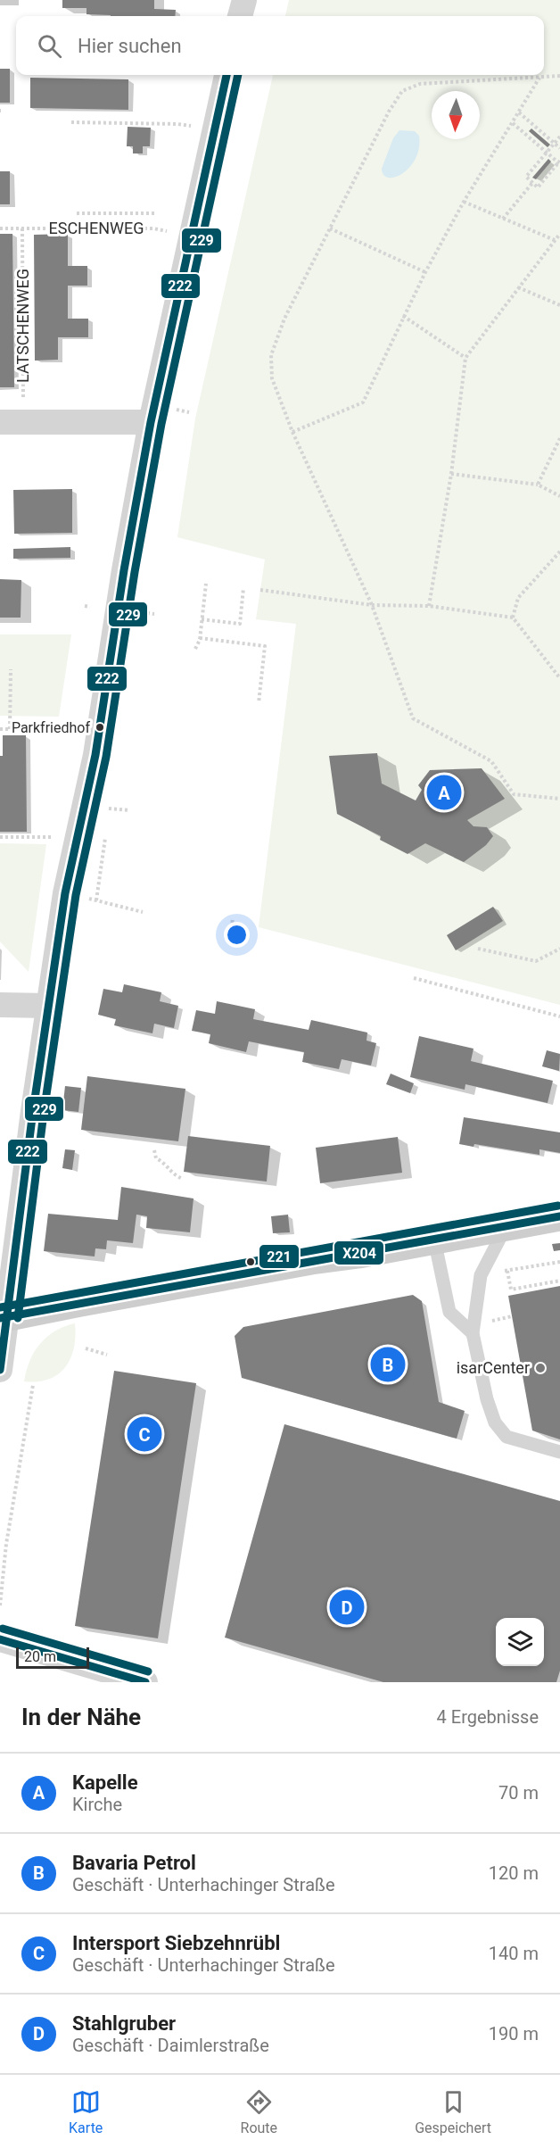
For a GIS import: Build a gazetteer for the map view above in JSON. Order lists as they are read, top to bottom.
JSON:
{
  "streets": {
    "path": ["ESCHENWEG", "LATSCHENWEG"]
  },
  "crossings": [
    ["ESCHENWEG", "LATSCHENWEG"]
  ],
  "places": ["Parkfriedhof", "isarCenter"],
  "lines": [
    "transit line 222",
    "transit line 229",
    "transit line 221",
    "transit line X204"
  ],
  "scale_bar": "20 m",
  "north": "bottom",
  "page": {
    "search": "Hier suchen",
    "pins": [
      "A",
      "B",
      "C",
      "D"
    ],
    "scale": "20 m",
    "heading": ["In der Nähe", "4 Ergebnisse"],
    "list": [
      {
        "mark": "A",
        "name": "Kapelle",
        "note": "Kirche",
        "value": "70 m"
      },
      {
        "mark": "B",
        "name": "Bavaria Petrol",
        "note": "Geschäft · Unterhachinger Straße",
        "value": "120 m"
      },
      {
        "mark": "C",
        "name": "Intersport Siebzehnrübl",
        "note": "Geschäft · Unterhachinger Straße",
        "value": "140 m"
      },
      {
        "mark": "D",
        "name": "Stahlgruber",
        "note": "Geschäft · Daimlerstraße",
        "value": "190 m"
      }
    ],
    "nav": ["Karte", "Route", "Gespeichert"]
  }
}
